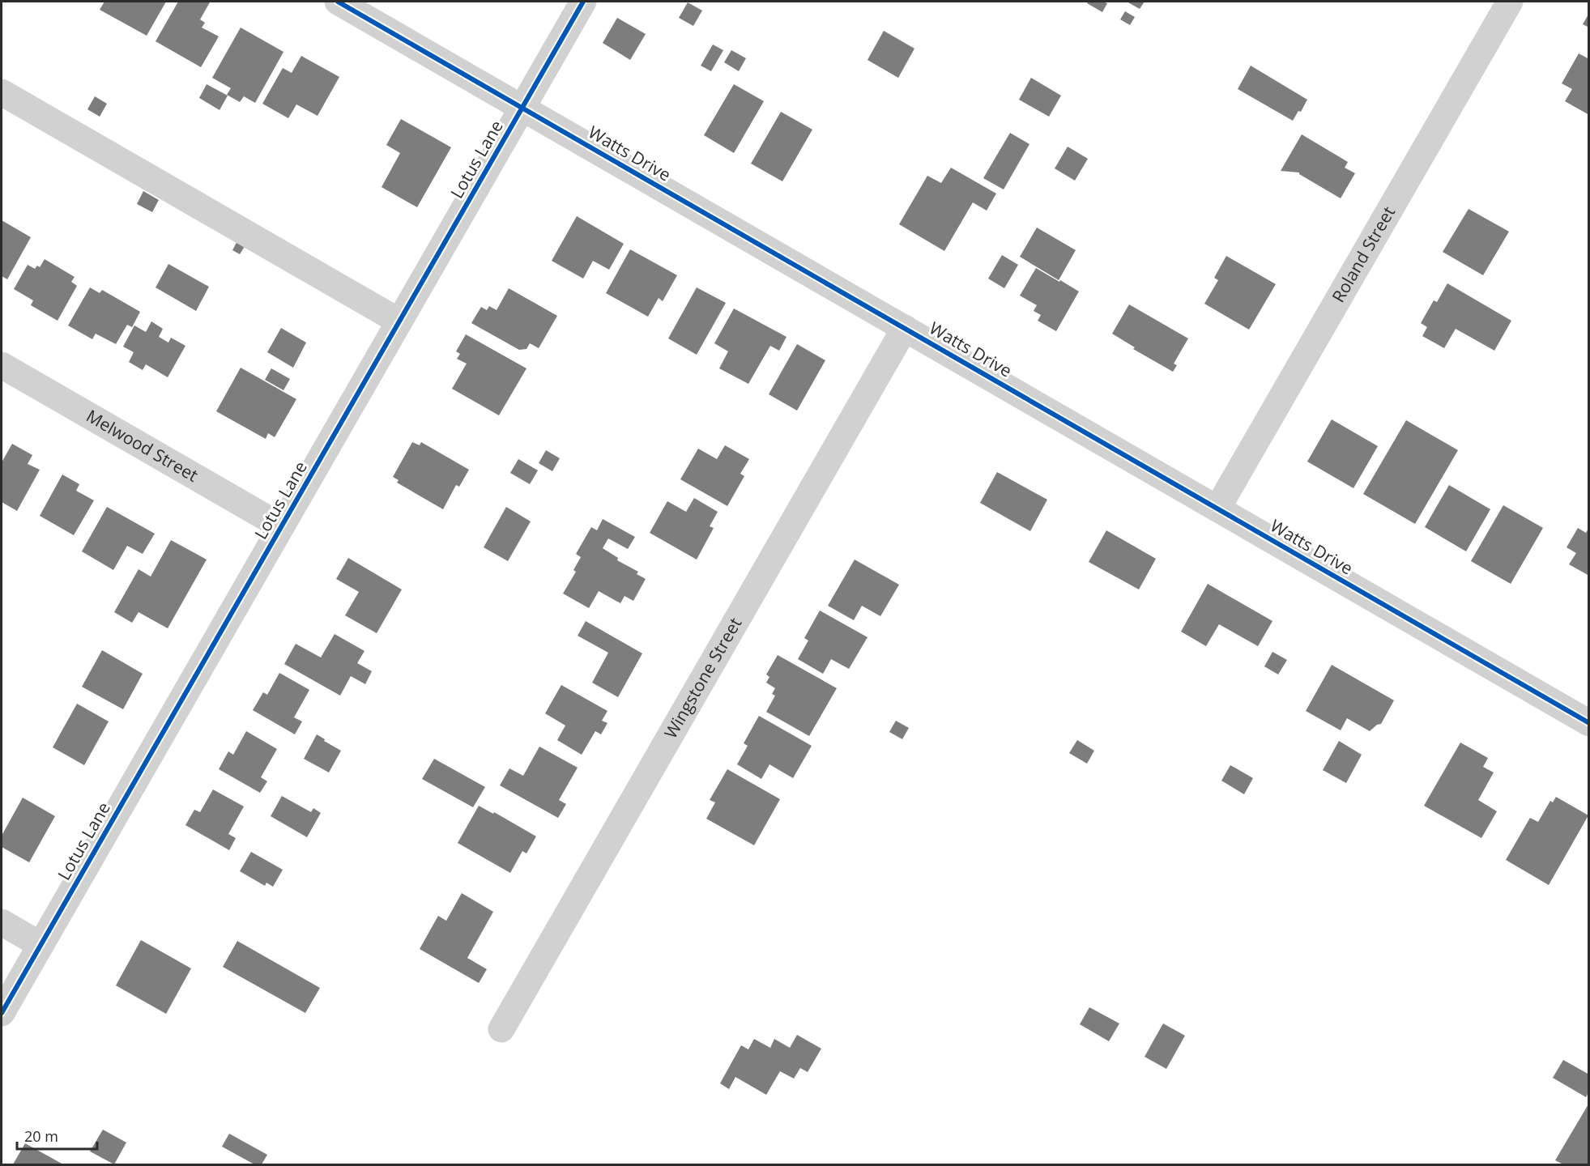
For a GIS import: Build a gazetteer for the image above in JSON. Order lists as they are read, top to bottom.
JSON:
{
  "streets": {
    "street": [
      "Watts Drive",
      "Lotus Lane",
      "Roland Street",
      "Melwood Street",
      "Wingstone Street"
    ]
  },
  "crossings": [
    ["Watts Drive", "Lotus Lane"],
    ["Watts Drive", "Roland Street"],
    ["Watts Drive", "Wingstone Street"],
    ["Lotus Lane", "Melwood Street"]
  ],
  "scale_bar": "20 m"
}
